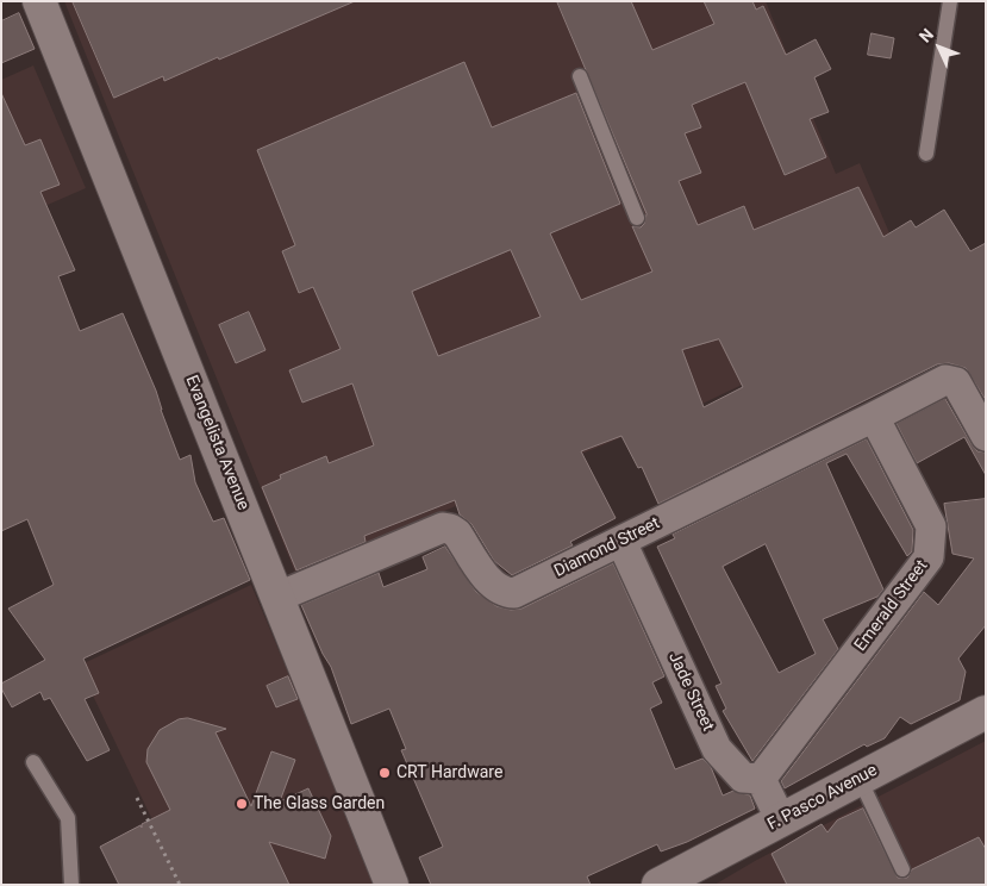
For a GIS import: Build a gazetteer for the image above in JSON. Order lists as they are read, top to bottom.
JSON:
{
  "streets": {
    "street": [
      "Evangelista Avenue",
      "Diamond Street",
      "Emerald Street",
      "Jade Street",
      "F. Pasco Avenue"
    ]
  },
  "crossings": [
    ["Evangelista Avenue", "Diamond Street"],
    ["Diamond Street", "Emerald Street"],
    ["Diamond Street", "Jade Street"],
    ["Emerald Street", "Jade Street"]
  ],
  "places": ["CRT Hardware", "The Glass Garden"],
  "north": "top left"
}
